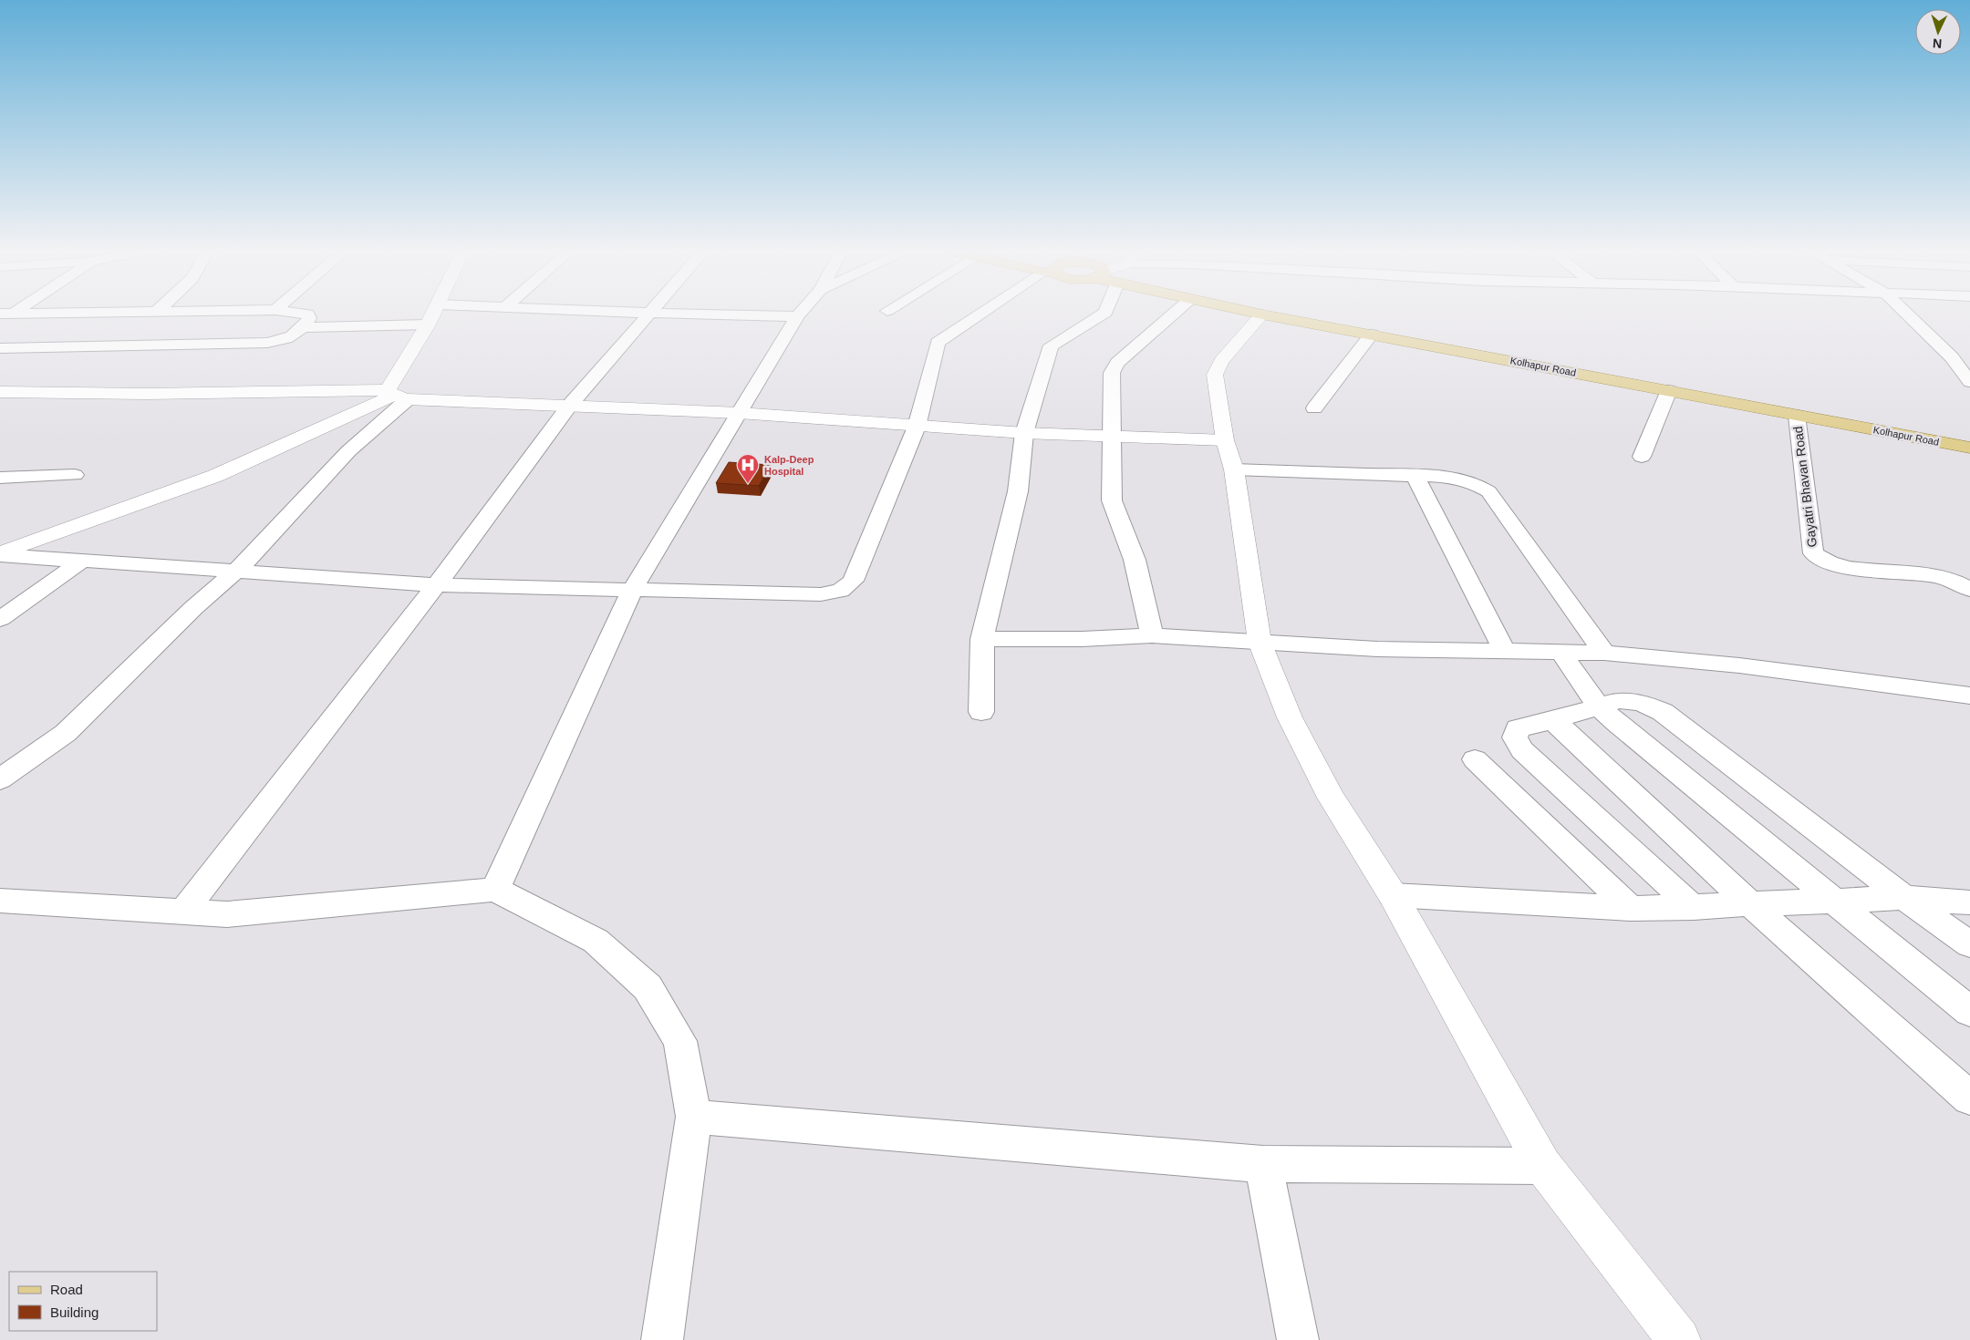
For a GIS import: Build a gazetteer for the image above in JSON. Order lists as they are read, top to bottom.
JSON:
{
  "streets": {
    "main road": ["Kolhapur Road"],
    "street": ["Gayatri Bhavan Road"]
  },
  "crossings": [
    ["Kolhapur Road", "Gayatri Bhavan Road"]
  ],
  "places": {
    "hospital": ["Kalp-Deep Hospital"]
  },
  "legend": ["Road", "Building"],
  "north": "bottom"
}
